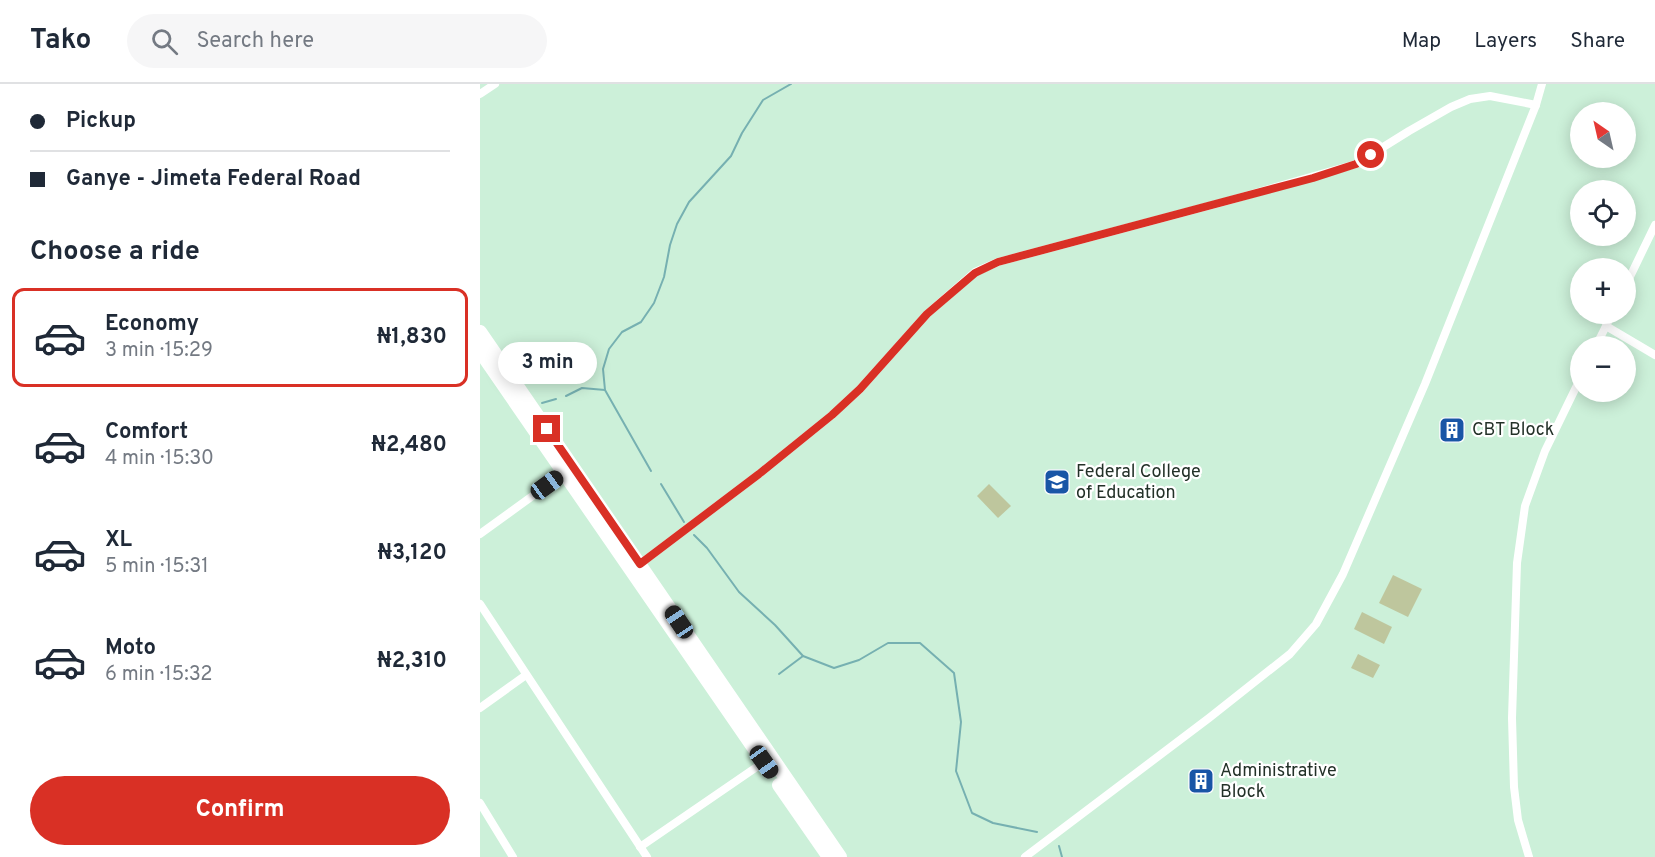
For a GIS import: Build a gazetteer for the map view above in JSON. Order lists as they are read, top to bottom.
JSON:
{
  "places": {
    "building": ["CBT Block", "Administrative Block"],
    "school or university": ["Federal College of Education"]
  },
  "north": "top left",
  "page": {
    "header": "Tako",
    "search": "Search here",
    "nav": ["Map", "Layers", "Share"],
    "banner": ["Pickup", "Ganye - Jimeta Federal Road"],
    "map_buttons": ["+", "−"],
    "heading": "Choose a ride",
    "list": [
      {
        "name": "Economy",
        "note": "3 min · 15:29",
        "value": "₦1,830"
      },
      {
        "name": "Comfort",
        "note": "4 min · 15:30",
        "value": "₦2,480"
      },
      {
        "name": "XL",
        "note": "5 min · 15:31",
        "value": "₦3,120"
      },
      {
        "name": "Moto",
        "note": "6 min · 15:32",
        "value": "₦2,310"
      }
    ],
    "bubble": "3 min",
    "buttons": "Confirm"
  }
}
